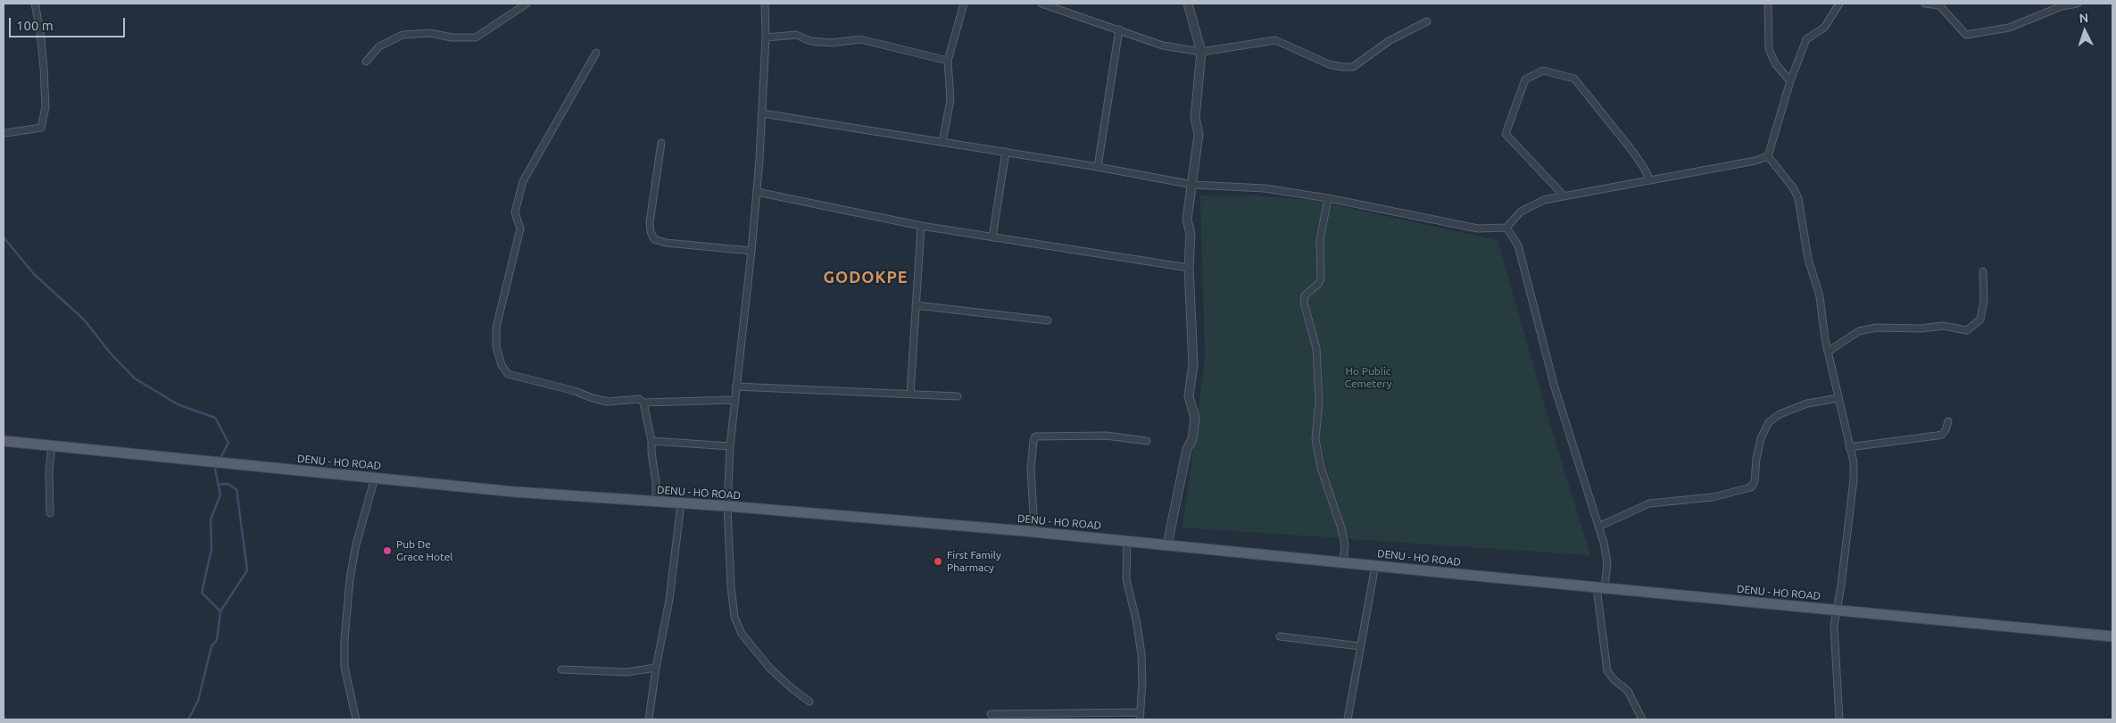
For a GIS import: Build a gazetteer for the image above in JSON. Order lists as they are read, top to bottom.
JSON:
{
  "streets": {
    "main road": ["DENU - HO ROAD"]
  },
  "districts": ["GODOKPE"],
  "parks": ["Ho Public Cemetery"],
  "places": ["Pub De Grace Hotel", "First Family Pharmacy"],
  "scale_bar": "100 m",
  "north": "top"
}
